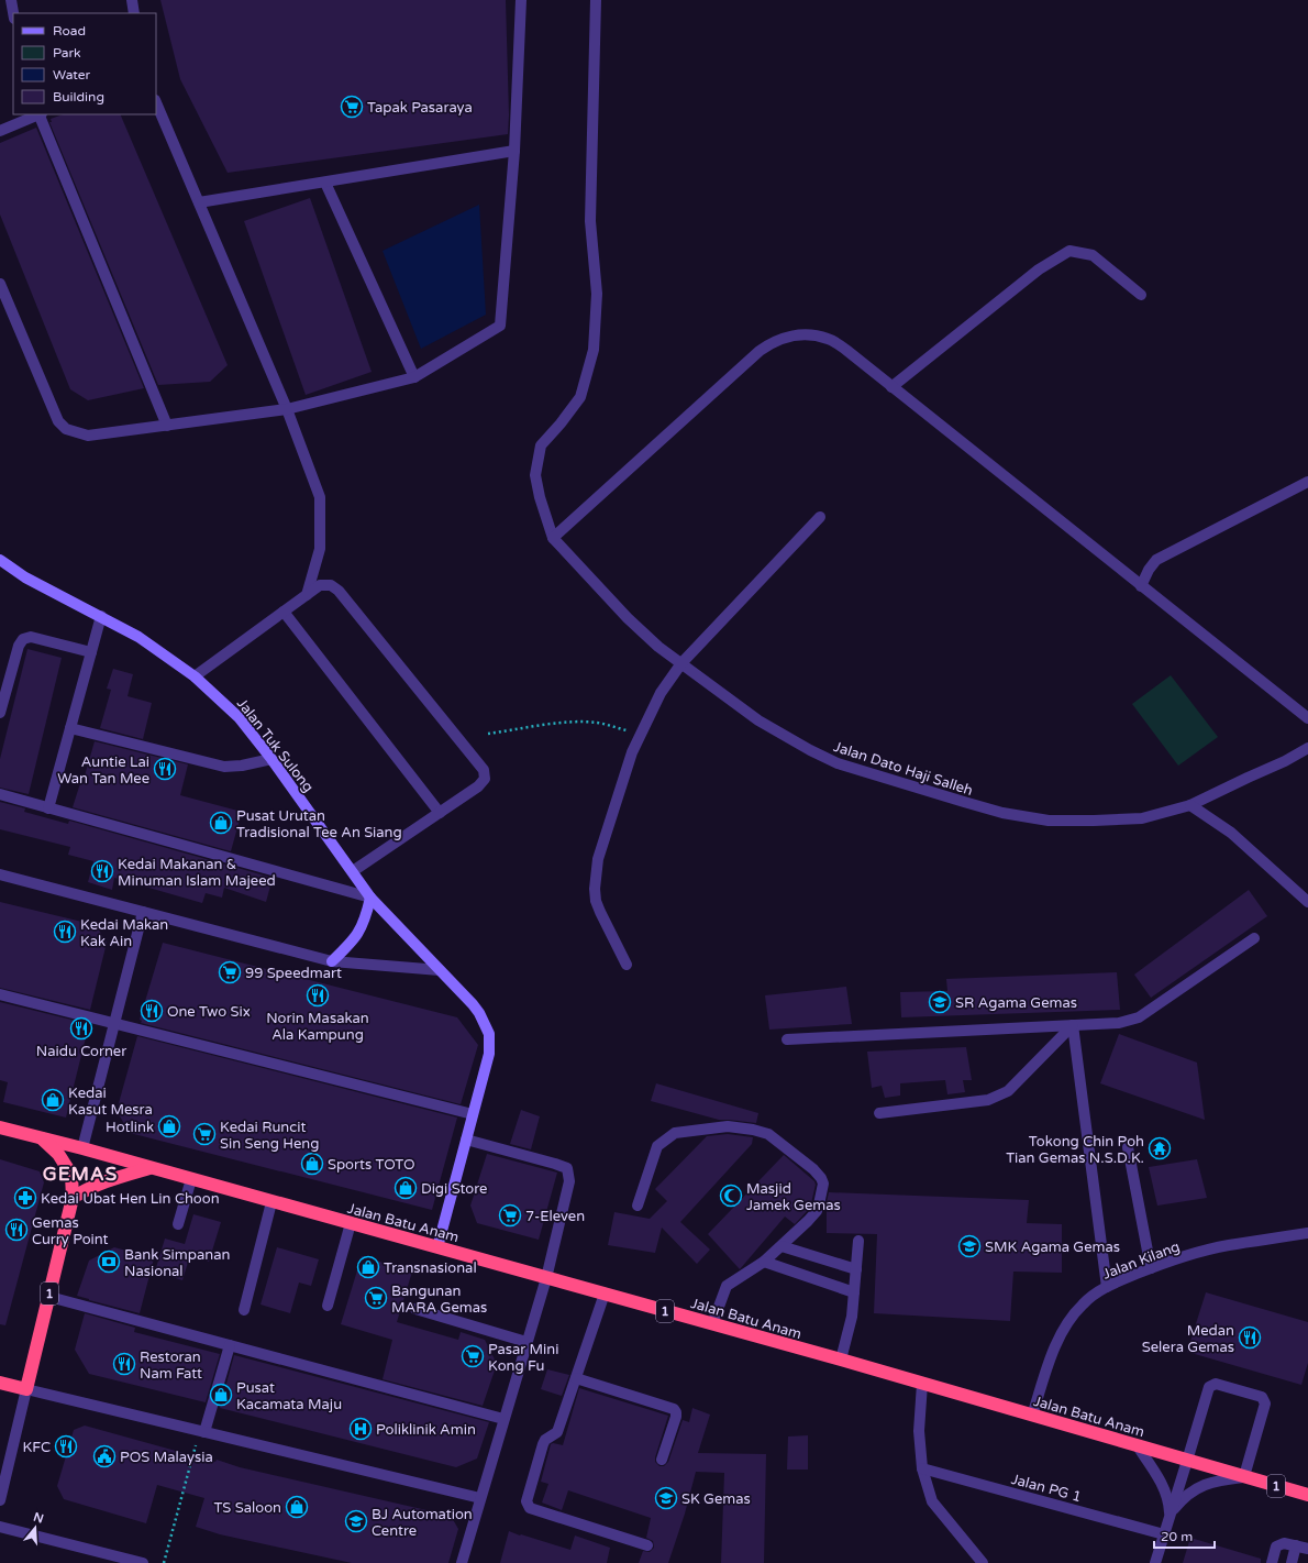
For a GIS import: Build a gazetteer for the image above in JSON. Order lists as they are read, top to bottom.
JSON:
{
  "streets": {
    "highway": ["Jalan Batu Anam", "1"],
    "street": [
      "Jalan Tuk Sulong",
      "Jalan Dato Haji Salleh",
      "Jalan Kilang",
      "Jalan PG 1"
    ]
  },
  "crossings": [
    ["Jalan Tuk Sulong", "Jalan Batu Anam"],
    ["Jalan Batu Anam", "Jalan Kilang"],
    ["Jalan Batu Anam", "1"]
  ],
  "districts": ["GEMAS"],
  "places": {
    "supermarket": [
      "Tapak Pasaraya",
      "99 Speedmart",
      "Kedai Runcit Sin Seng Heng",
      "7-Eleven",
      "Bangunan MARA Gemas",
      "Pasar Mini Kong Fu"
    ],
    "restaurant": [
      "Auntie Lai Wan Tan Mee",
      "Kedai Makanan & Minuman Islam Majeed",
      "Kedai Makan Kak Ain",
      "Norin Masakan Ala Kampung",
      "One Two Six",
      "Naidu Corner",
      "Gemas Curry Point",
      "Medan Selera Gemas",
      "Restoran Nam Fatt",
      "KFC"
    ],
    "shop": [
      "Pusat Urutan Tradisional Tee An Siang",
      "Kedai Kasut Mesra",
      "Hotlink",
      "Sports TOTO",
      "Digi Store",
      "Transnasional",
      "Pusat Kacamata Maju",
      "TS Saloon"
    ],
    "school or university": [
      "SR Agama Gemas",
      "SMK Agama Gemas",
      "SK Gemas",
      "BJ Automation Centre"
    ],
    "temple": ["Tokong Chin Poh Tian Gemas N.S.D.K."],
    "mosque": ["Masjid Jamek Gemas"],
    "pharmacy": ["Kedai Ubat Hen Lin Choon"],
    "bank": ["Bank Simpanan Nasional"],
    "hospital": ["Poliklinik Amin"],
    "public building": ["POS Malaysia"]
  },
  "legend": [
    "Road",
    "Park",
    "Water",
    "Building"
  ],
  "scale_bar": "20 m",
  "north": "top"
}
